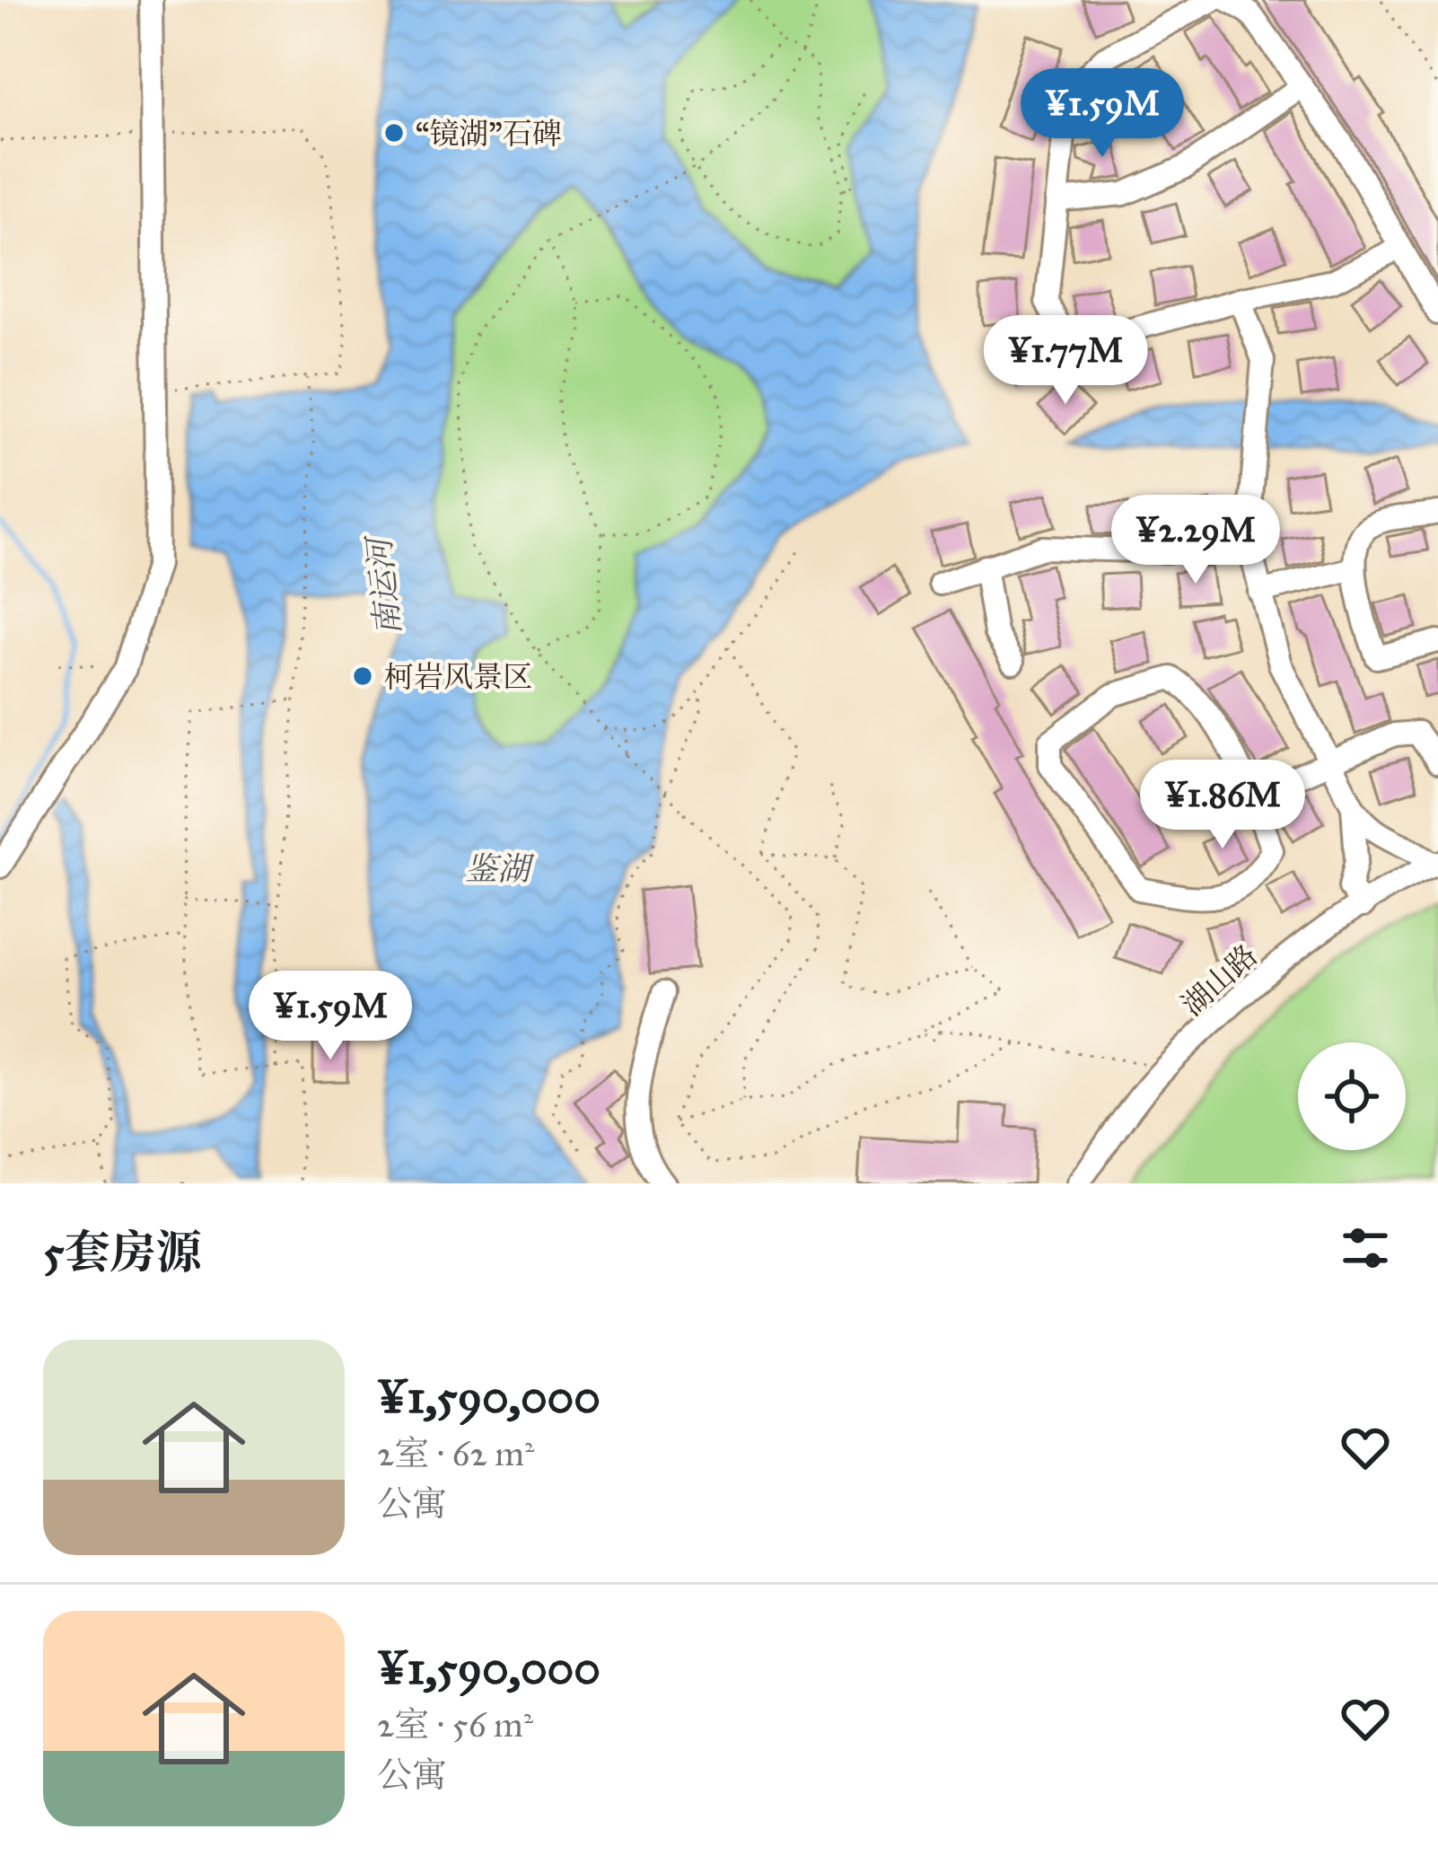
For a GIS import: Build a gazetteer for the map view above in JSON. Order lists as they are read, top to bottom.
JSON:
{
  "streets": {
    "street": ["湖山路"]
  },
  "water": ["南运河", "鉴湖"],
  "places": ["“镜湖”石碑", "柯岩风景区"],
  "page": {
    "price": [
      "¥1.59M",
      "¥1.77M",
      "¥2.29M",
      "¥1.86M",
      "¥1.59M"
    ],
    "heading": "5套房源",
    "list": [
      {
        "name": "¥1,590,000",
        "note": "2室 · 62 m² · 公寓"
      },
      {
        "name": "¥1,590,000",
        "note": "2室 · 56 m² · 公寓"
      }
    ]
  }
}
